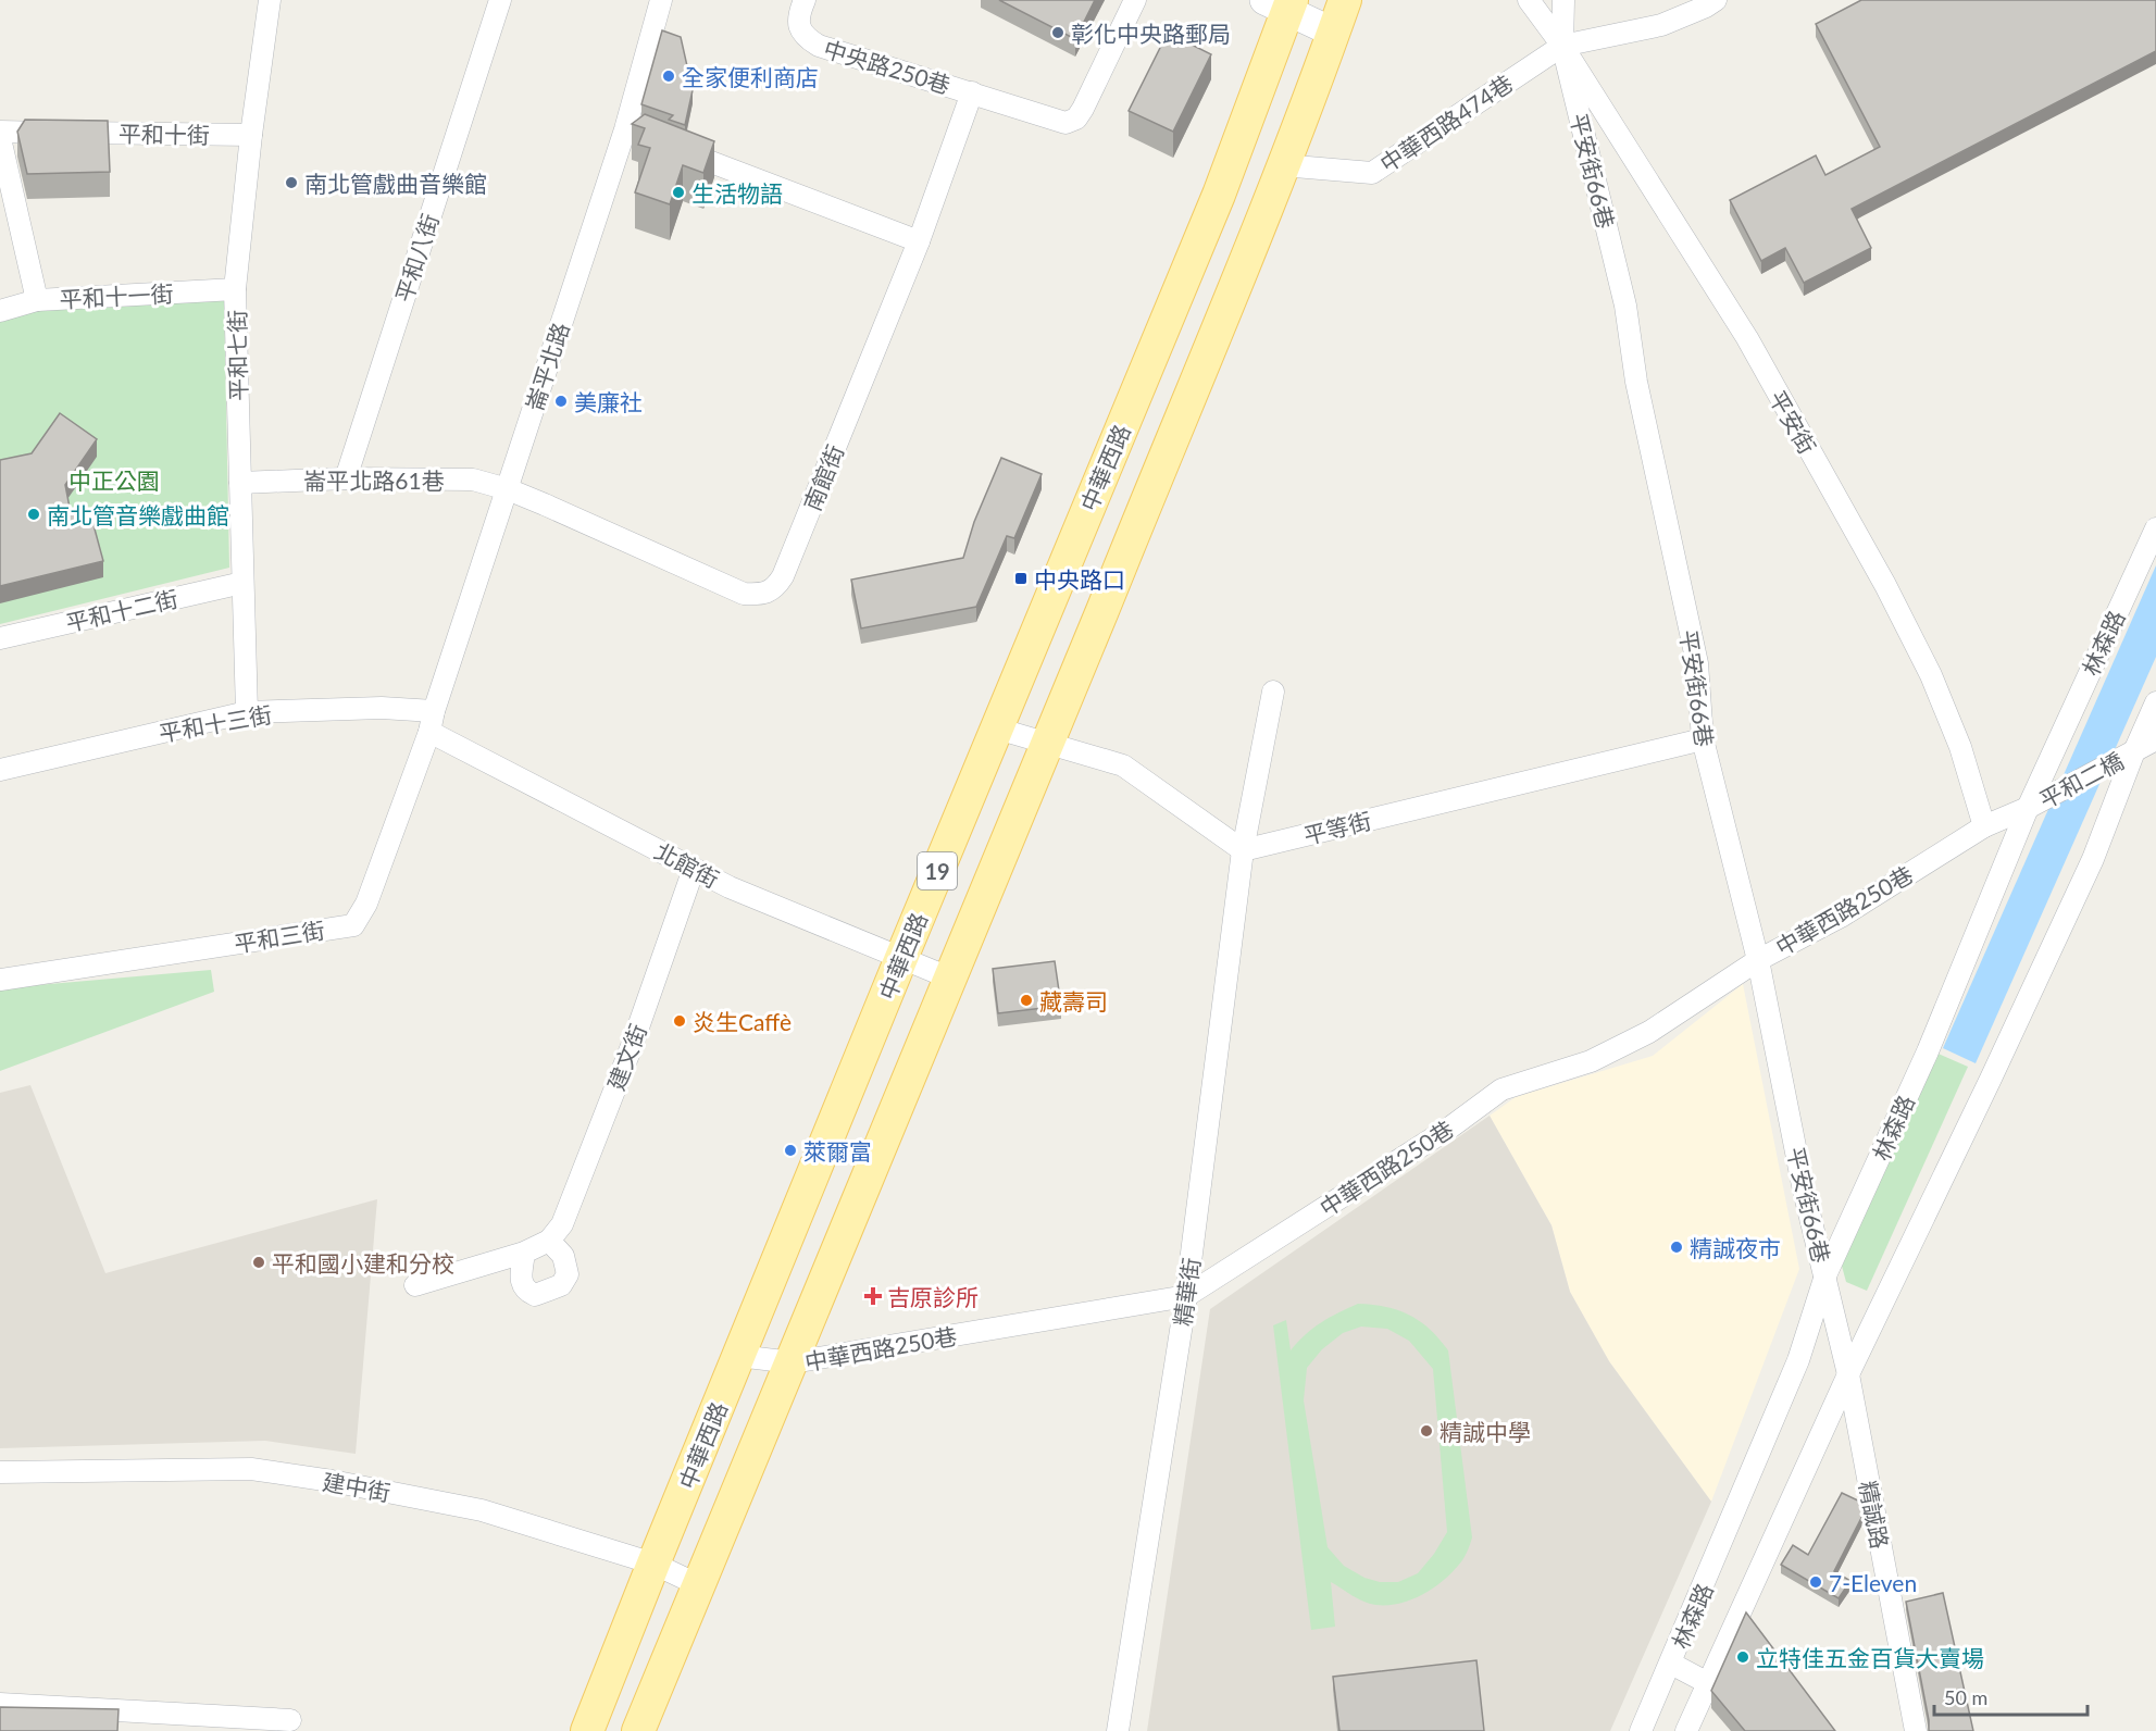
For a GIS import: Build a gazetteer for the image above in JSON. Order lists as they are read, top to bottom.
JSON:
{
  "streets": {
    "main road": ["中華西路", "19"],
    "street": [
      "中央路250巷",
      "中華西路474巷",
      "平和十街",
      "平安街66巷",
      "平和八街",
      "平和十一街",
      "平和七街",
      "崙平北路",
      "平安街",
      "南館街",
      "崙平北路61巷",
      "平和十二街",
      "林森路",
      "平和十三街",
      "平和二橋",
      "平等街",
      "北館街",
      "中華西路250巷",
      "平和三街",
      "建文街",
      "精華街",
      "建中街",
      "精誠路"
    ]
  },
  "crossings": [
    ["中央路250巷", "南館街"],
    ["中華西路474巷", "平安街66巷"],
    ["中華西路474巷", "平安街"],
    ["中華西路474巷", "19"],
    ["平和十街", "平和七街"],
    ["平安街66巷", "平安街"],
    ["平安街66巷", "林森路"],
    ["平安街66巷", "平等街"],
    ["平安街66巷", "中華西路250巷"],
    ["平安街66巷", "精誠路"],
    ["平和八街", "崙平北路61巷"],
    ["平和十一街", "平和七街"],
    ["平和七街", "崙平北路61巷"],
    ["平和七街", "平和十二街"],
    ["平和七街", "平和十三街"],
    ["崙平北路", "南館街"],
    ["崙平北路", "崙平北路61巷"],
    ["崙平北路", "平和十三街"],
    ["崙平北路", "北館街"],
    ["崙平北路", "平和三街"],
    ["平安街", "中華西路250巷"],
    ["中華西路", "北館街"],
    ["中華西路", "中華西路250巷"],
    ["中華西路", "建中街"],
    ["南館街", "崙平北路61巷"],
    ["林森路", "平和二橋"],
    ["林森路", "精誠路"],
    ["平等街", "精華街"],
    ["北館街", "19"],
    ["北館街", "平和三街"],
    ["北館街", "建文街"],
    ["19", "中華西路250巷"],
    ["19", "建中街"],
    ["中華西路250巷", "精華街"]
  ],
  "parks": ["中正公園"],
  "places": {
    "other": [
      "彰化中央路郵局",
      "全家便利商店",
      "南北管戲曲音樂館",
      "生活物語",
      "美廉社",
      "南北管音樂戲曲館",
      "藏壽司",
      "炎生Caffè",
      "萊爾富",
      "精誠夜市",
      "平和國小建和分校",
      "精誠中學",
      "7-Eleven",
      "立特佳五金百貨大賣場"
    ],
    "transit": ["中央路口"],
    "health": ["吉原診所"]
  },
  "scale_bar": "50 m"
}
